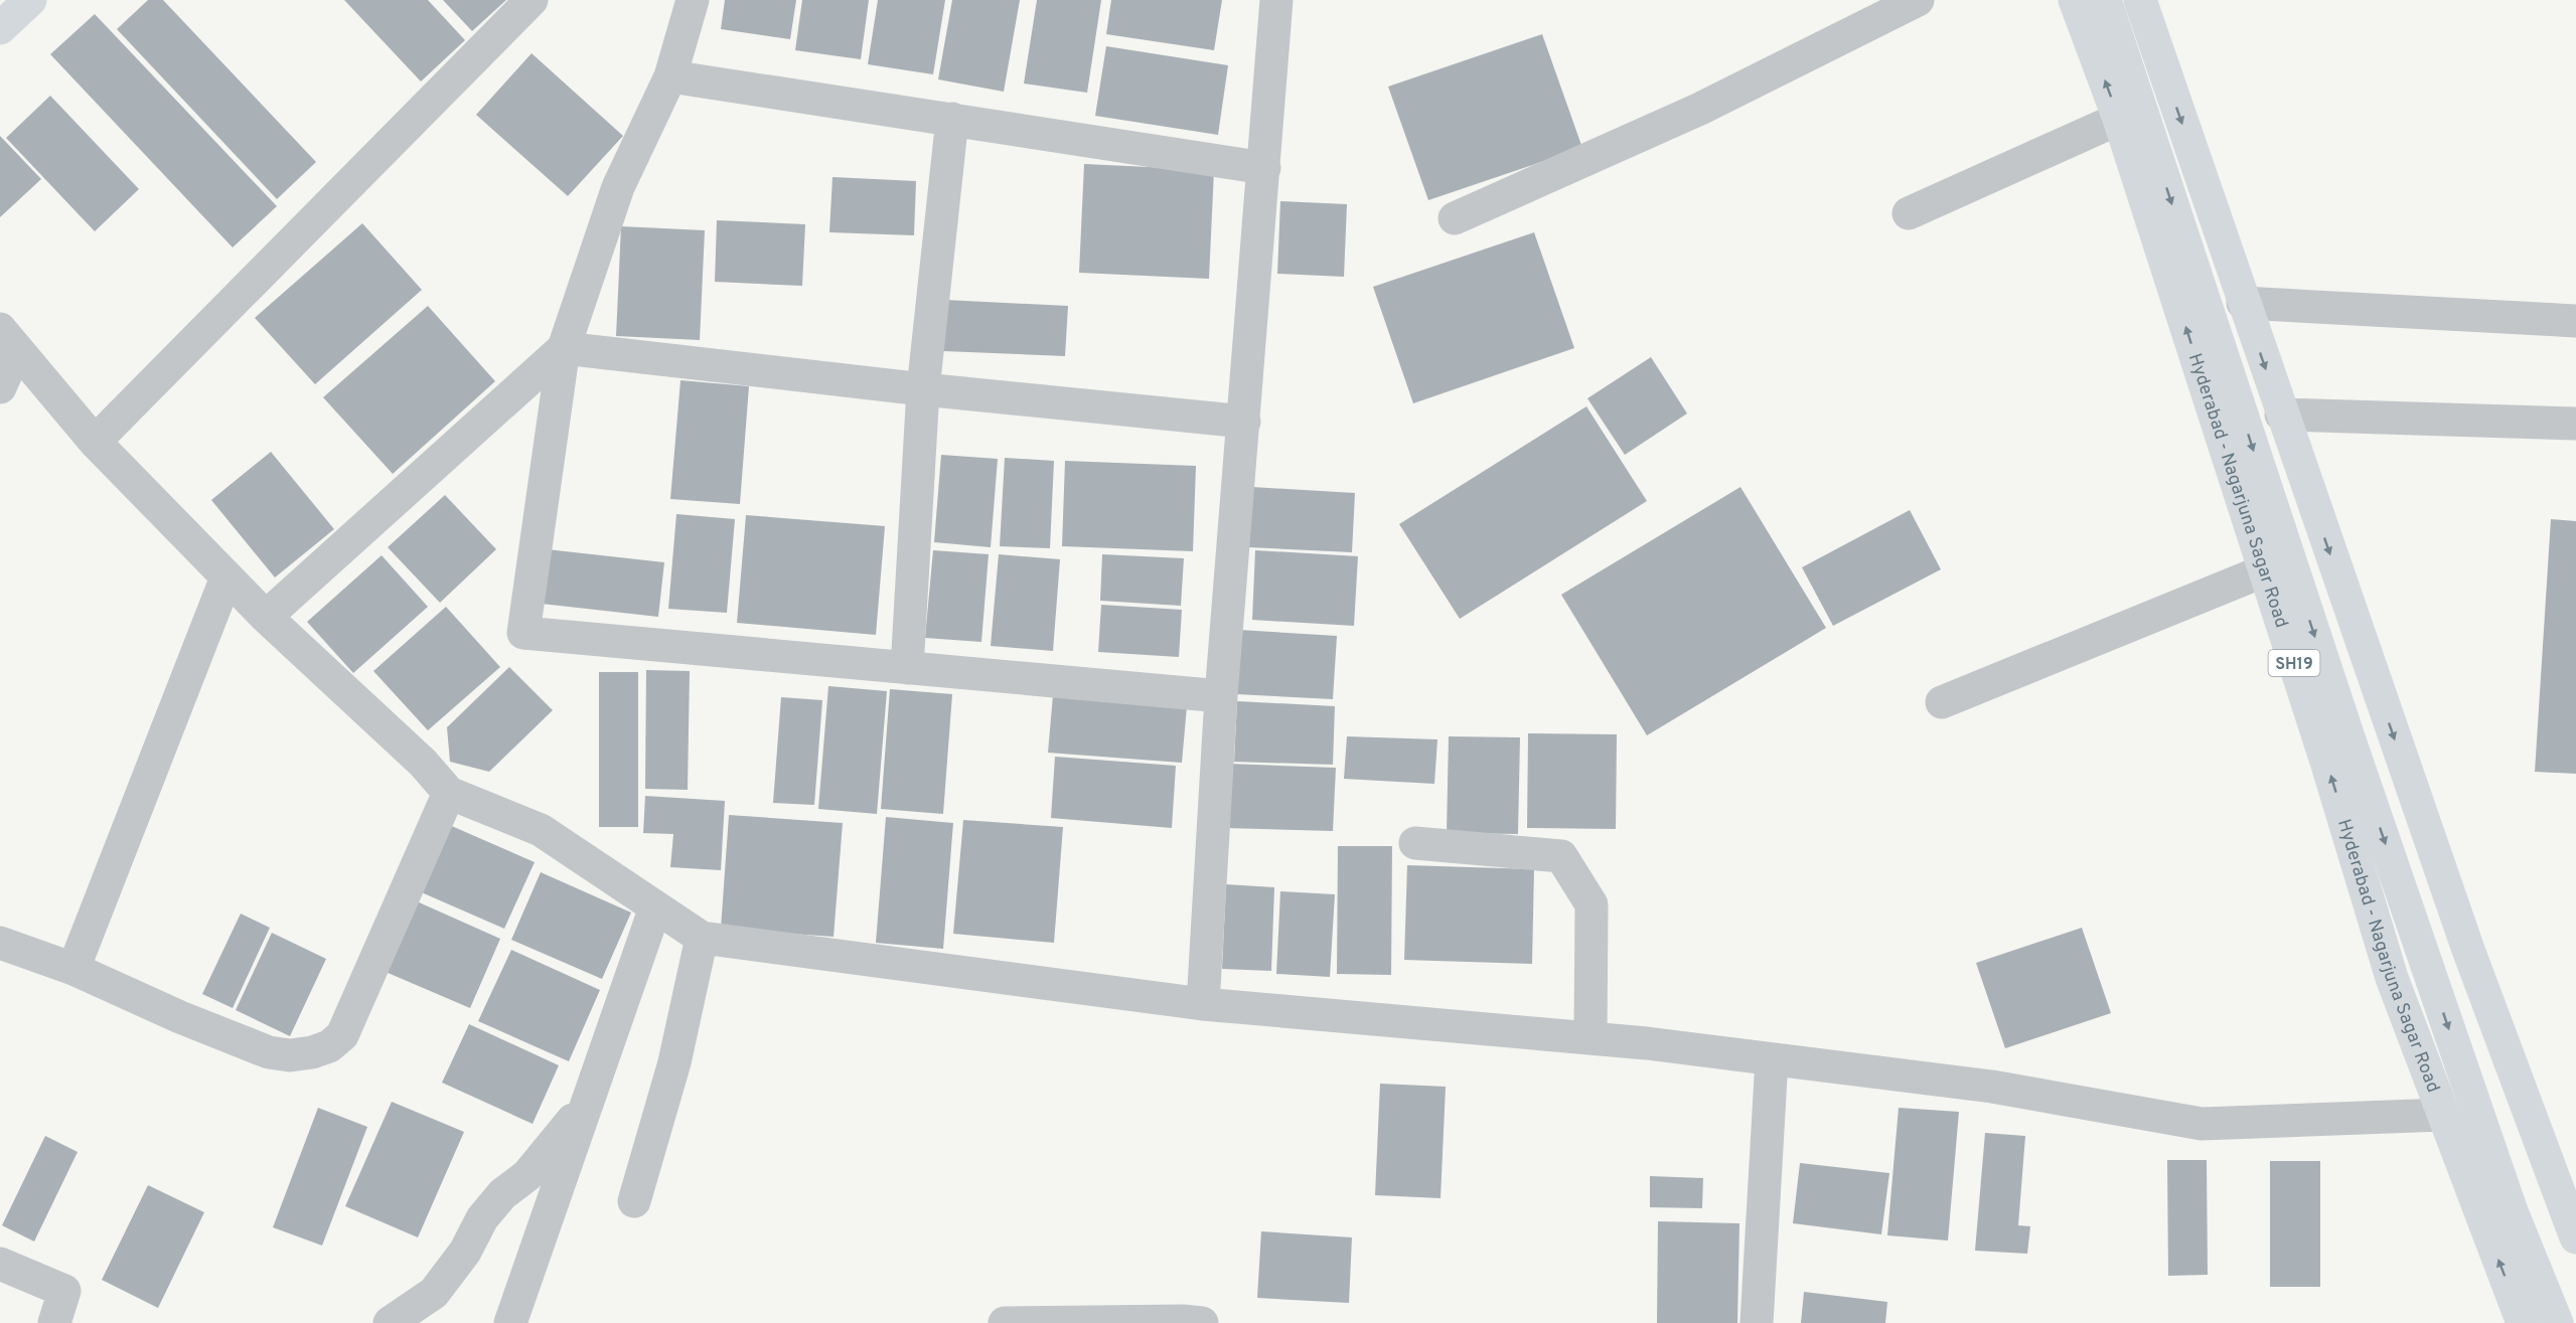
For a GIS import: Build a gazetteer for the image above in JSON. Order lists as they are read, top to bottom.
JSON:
{
  "streets": {
    "main road": ["Hyderabad - Nagarjuna Sagar Road", "SH19"]
  }
}
